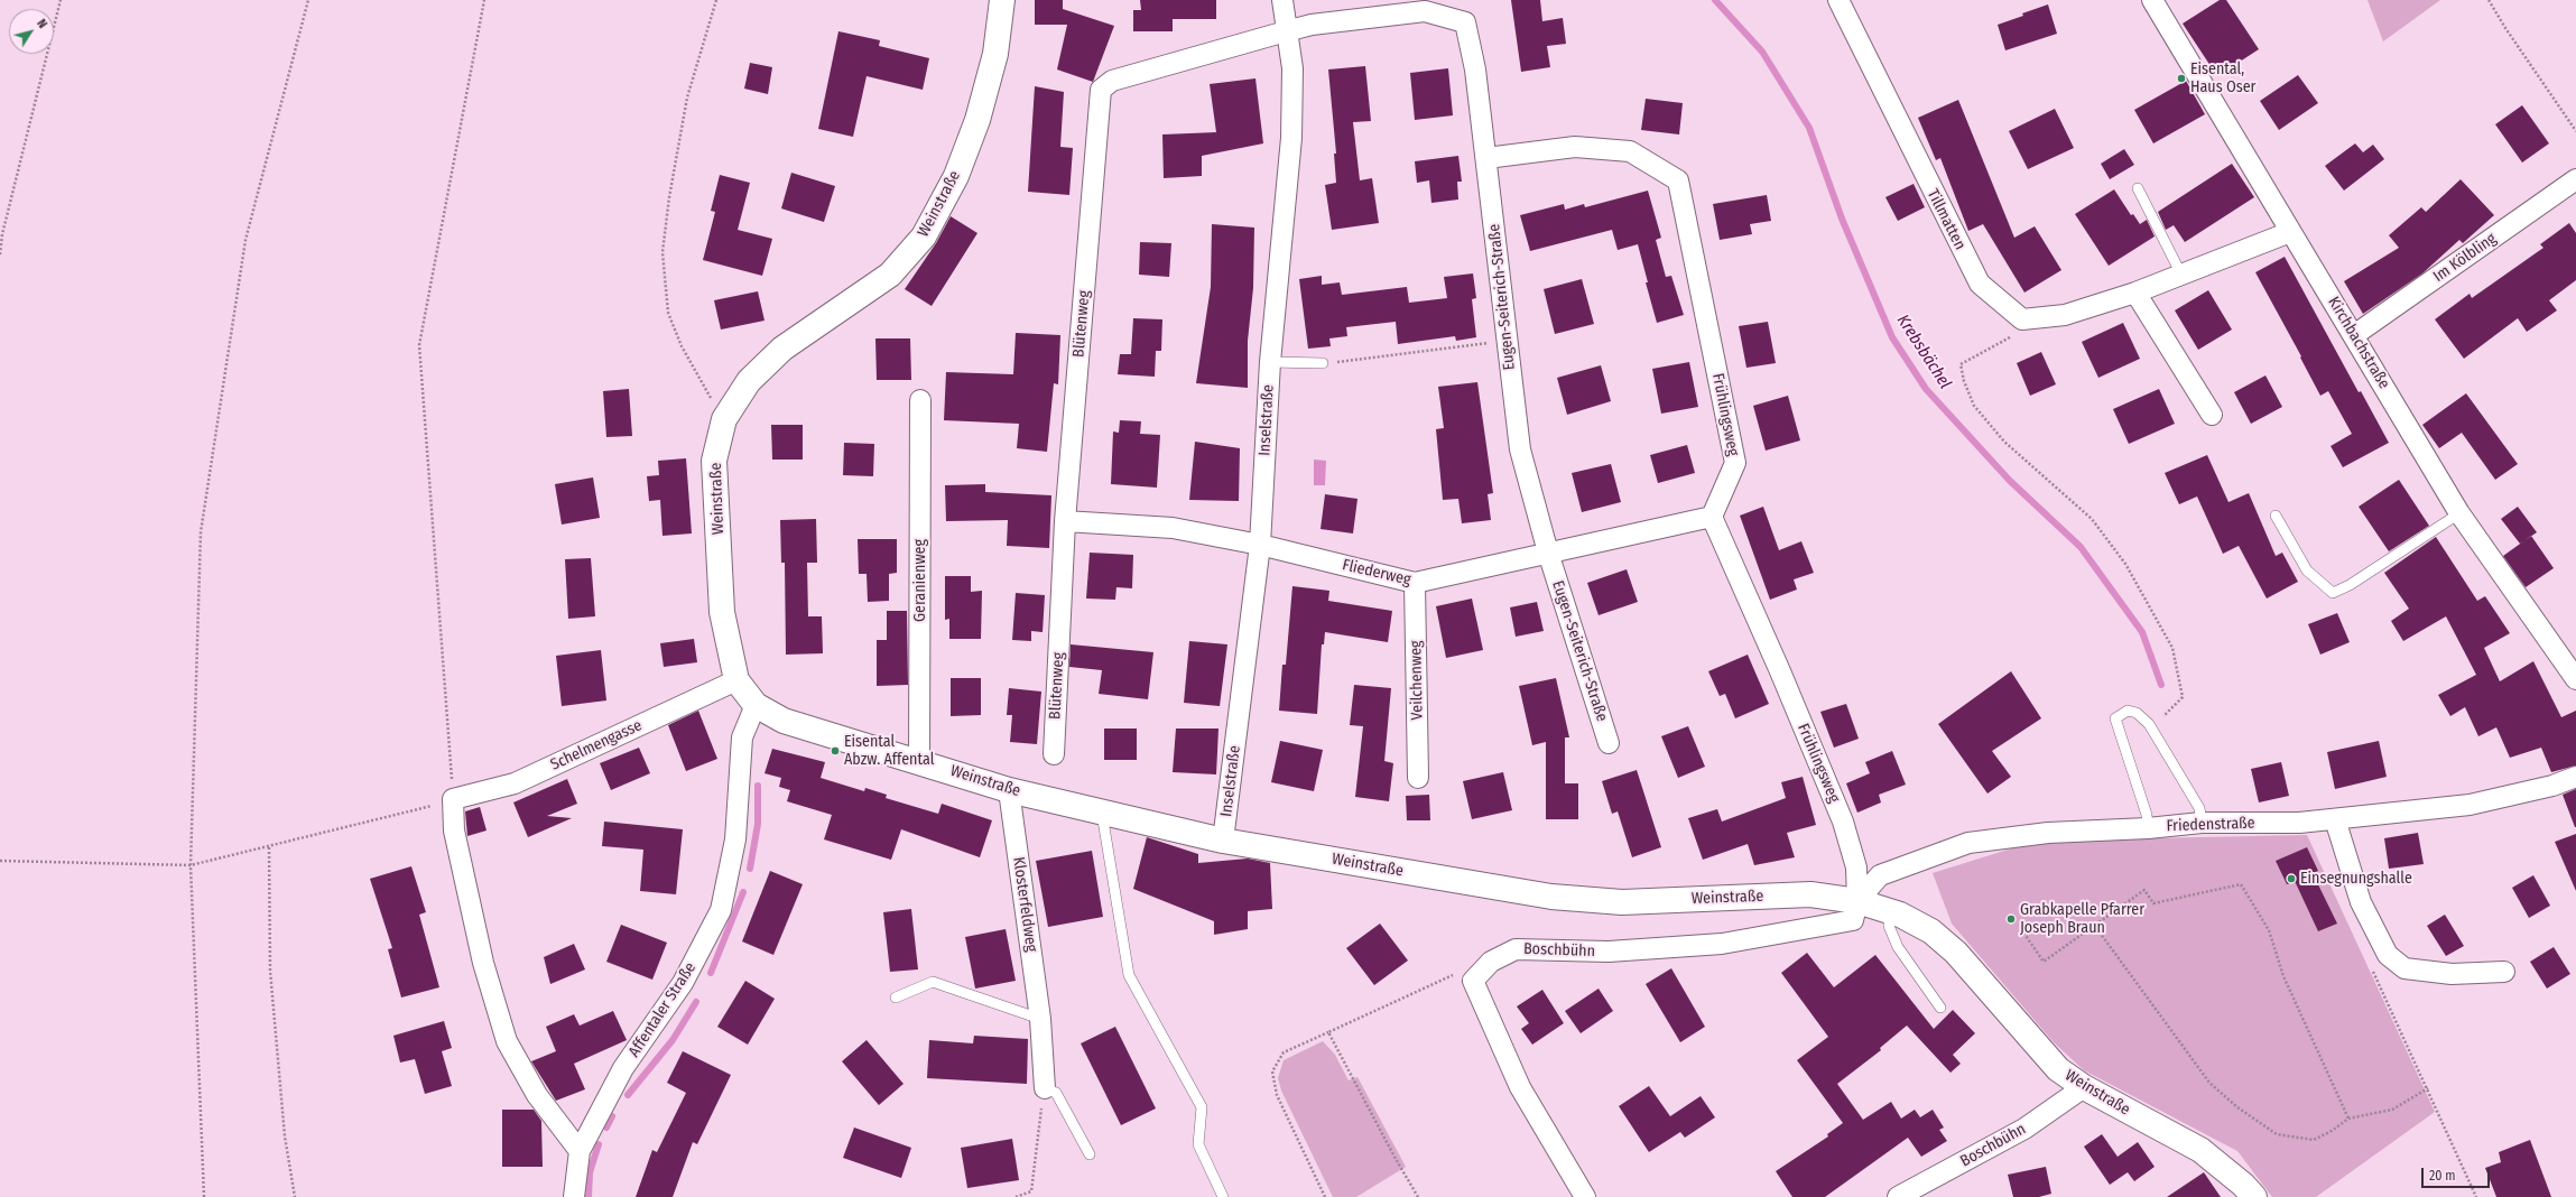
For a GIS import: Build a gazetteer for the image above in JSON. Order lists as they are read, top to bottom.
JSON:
{
  "streets": {
    "main road": ["Weinstraße"],
    "street": [
      "Tillmatten",
      "Im Kölbling",
      "Eugen-Seiterich-Straße",
      "Blütenweg",
      "Kirchbachstraße",
      "Frühlingsweg",
      "Inselstraße",
      "Fliederweg",
      "Geranienweg",
      "Veilchenweg",
      "Schelmengasse",
      "Friedenstraße",
      "Klosterfeldweg",
      "Boschbühn",
      "Affentaler Straße"
    ]
  },
  "crossings": [
    ["Weinstraße", "Frühlingsweg"],
    ["Weinstraße", "Inselstraße"],
    ["Weinstraße", "Geranienweg"],
    ["Weinstraße", "Schelmengasse"],
    ["Weinstraße", "Friedenstraße"],
    ["Weinstraße", "Klosterfeldweg"],
    ["Weinstraße", "Boschbühn"],
    ["Weinstraße", "Affentaler Straße"],
    ["Im Kölbling", "Kirchbachstraße"],
    ["Eugen-Seiterich-Straße", "Blütenweg"],
    ["Eugen-Seiterich-Straße", "Frühlingsweg"],
    ["Eugen-Seiterich-Straße", "Inselstraße"],
    ["Eugen-Seiterich-Straße", "Fliederweg"],
    ["Blütenweg", "Inselstraße"],
    ["Blütenweg", "Fliederweg"],
    ["Frühlingsweg", "Fliederweg"],
    ["Frühlingsweg", "Friedenstraße"],
    ["Frühlingsweg", "Boschbühn"],
    ["Inselstraße", "Fliederweg"],
    ["Fliederweg", "Veilchenweg"],
    ["Friedenstraße", "Boschbühn"]
  ],
  "water": ["Krebsbächel"],
  "places": [
    "Eisental, Haus Oser",
    "Eisental Abzw. Affental",
    "Einsegnungshalle",
    "Grabkapelle Pfarrer Joseph Braun"
  ],
  "scale_bar": "20 m",
  "north": "top right"
}
